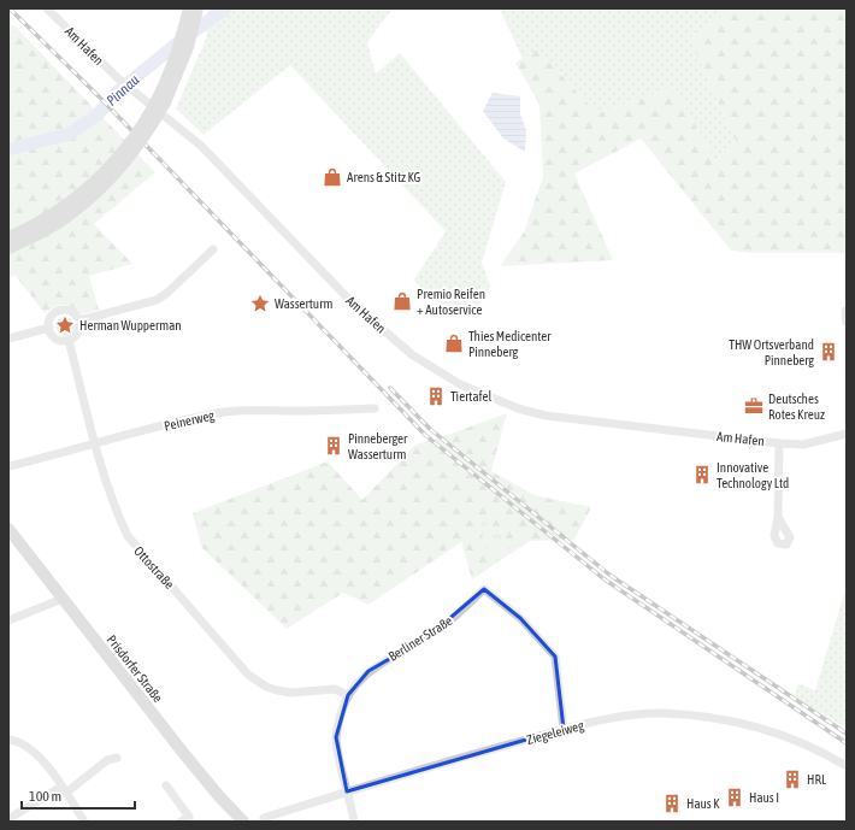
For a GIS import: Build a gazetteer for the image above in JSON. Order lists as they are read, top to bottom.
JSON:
{
  "streets": {
    "main road": ["Prisdorfer Straße"],
    "street": [
      "Am Hafen",
      "Peinerweg",
      "Ottostraße",
      "Berliner Straße",
      "Ziegeleiweg"
    ]
  },
  "crossings": [
    ["Peinerweg", "Ottostraße"],
    ["Ottostraße", "Berliner Straße"],
    ["Berliner Straße", "Ziegeleiweg"]
  ],
  "water": ["Pinnau"],
  "places": {
    "shop": ["Arens & Stitz KG", "Premio Reifen + Autoservice", "Thies Medicenter Pinneberg"],
    "place": ["Wasserturm", "Herman Wupperman"],
    "building": [
      "THW Ortsverband Pinneberg",
      "Tiertafel",
      "Pinneberger Wasserturm",
      "Innovative Technology Ltd",
      "HRL",
      "Haus I",
      "Haus K"
    ],
    "office": ["Deutsches Rotes Kreuz"]
  },
  "scale_bar": "100 m"
}
